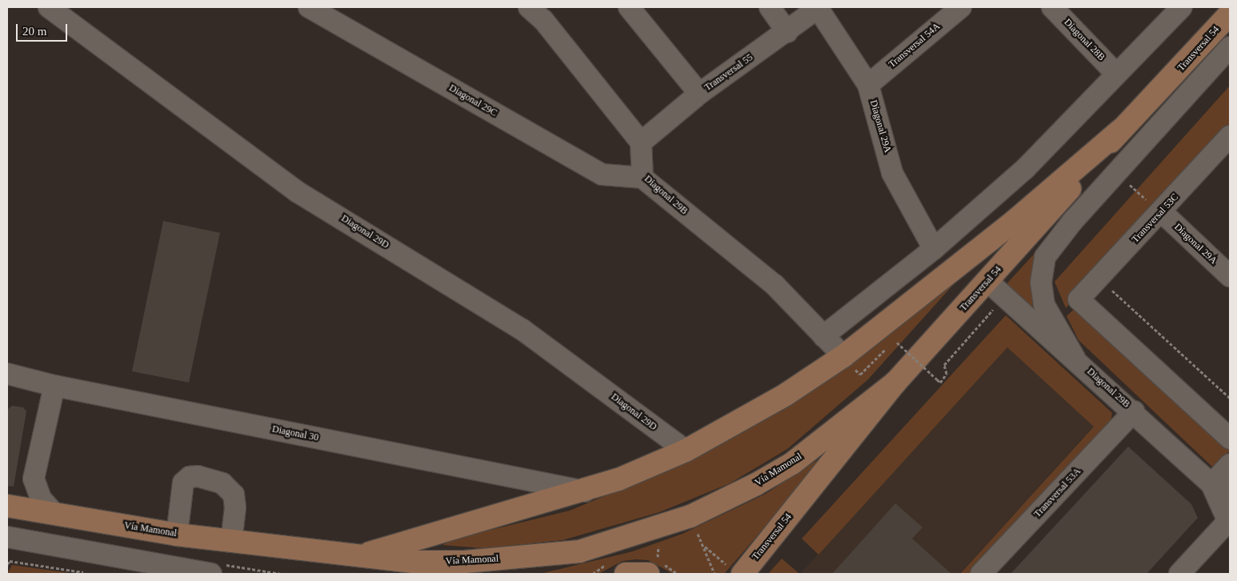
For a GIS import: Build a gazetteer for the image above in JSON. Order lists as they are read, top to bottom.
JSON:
{
  "streets": {
    "main road": ["Transversal 54", "Vía Mamonal"],
    "street": [
      "Diagonal 28B",
      "Transversal 54A",
      "Transversal 55",
      "Diagonal 29C",
      "Diagonal 29A",
      "Diagonal 29B",
      "Transversal 53C",
      "Diagonal 29D",
      "Diagonal 30",
      "Transversal 53A"
    ]
  },
  "crossings": [
    ["Transversal 54A", "Diagonal 29A"],
    ["Transversal 54", "Diagonal 29B"],
    ["Transversal 54", "Vía Mamonal"],
    ["Transversal 55", "Diagonal 29A"],
    ["Transversal 55", "Diagonal 29B"],
    ["Diagonal 29C", "Diagonal 29B"],
    ["Diagonal 29A", "Transversal 53C"],
    ["Diagonal 29B", "Transversal 53A"]
  ],
  "scale_bar": "20 m"
}
